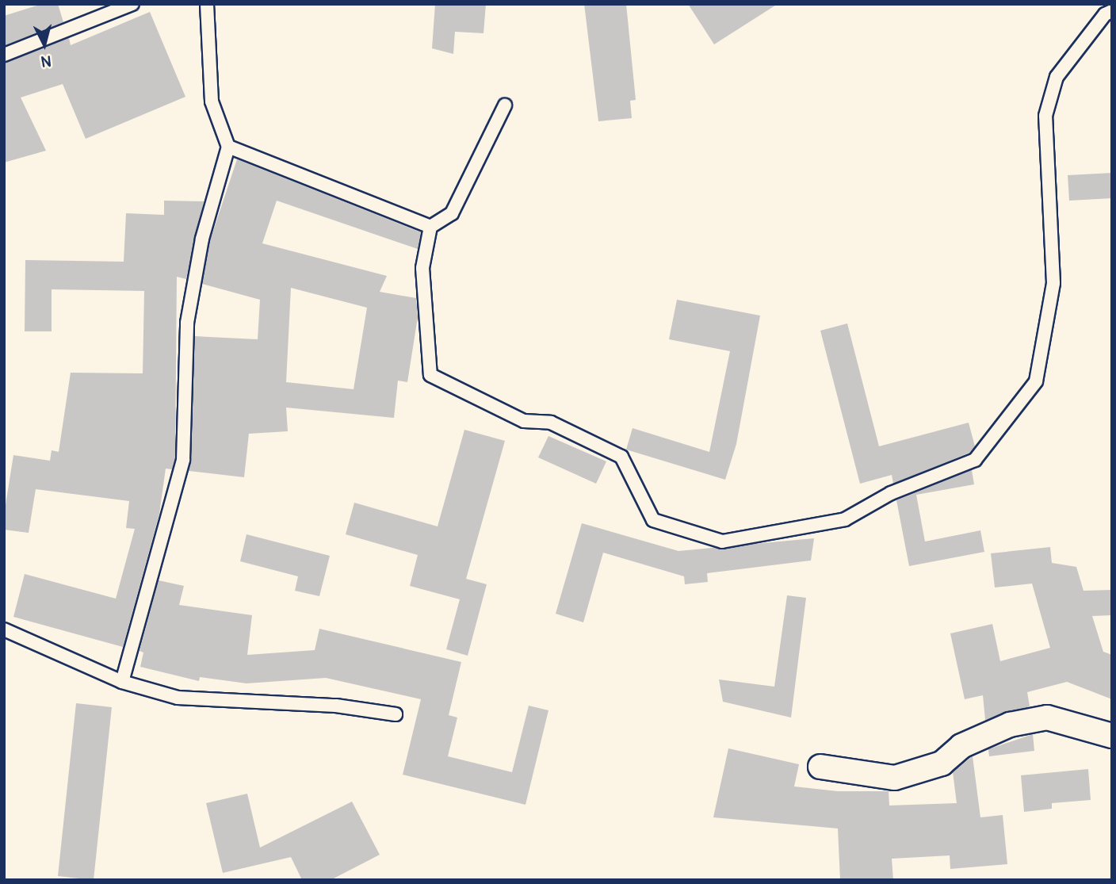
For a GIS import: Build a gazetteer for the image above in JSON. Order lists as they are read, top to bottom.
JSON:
{
  "north": "bottom"
}
